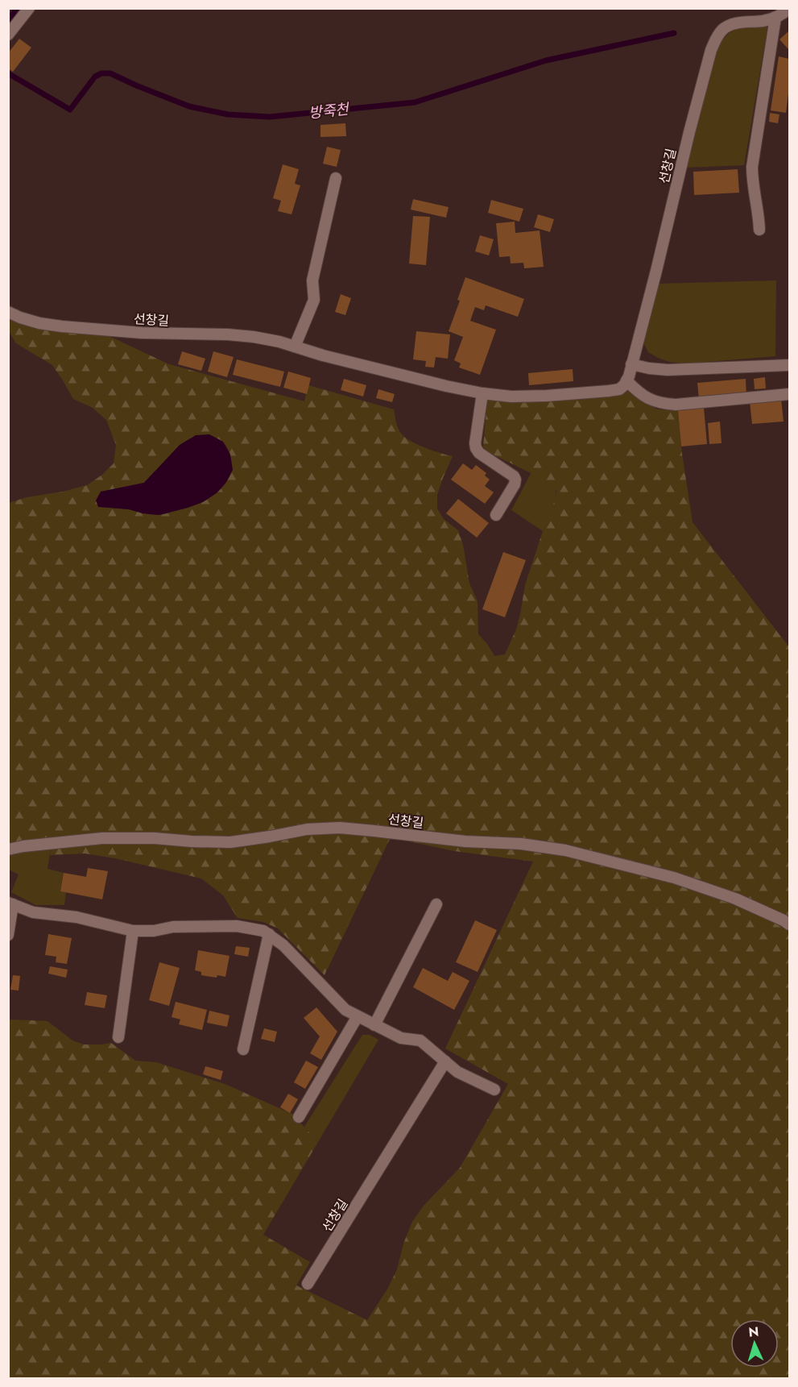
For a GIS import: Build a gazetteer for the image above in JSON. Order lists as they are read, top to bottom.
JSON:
{
  "streets": {
    "lane": ["선창길"]
  },
  "water": ["방죽천"],
  "north": "top"
}
